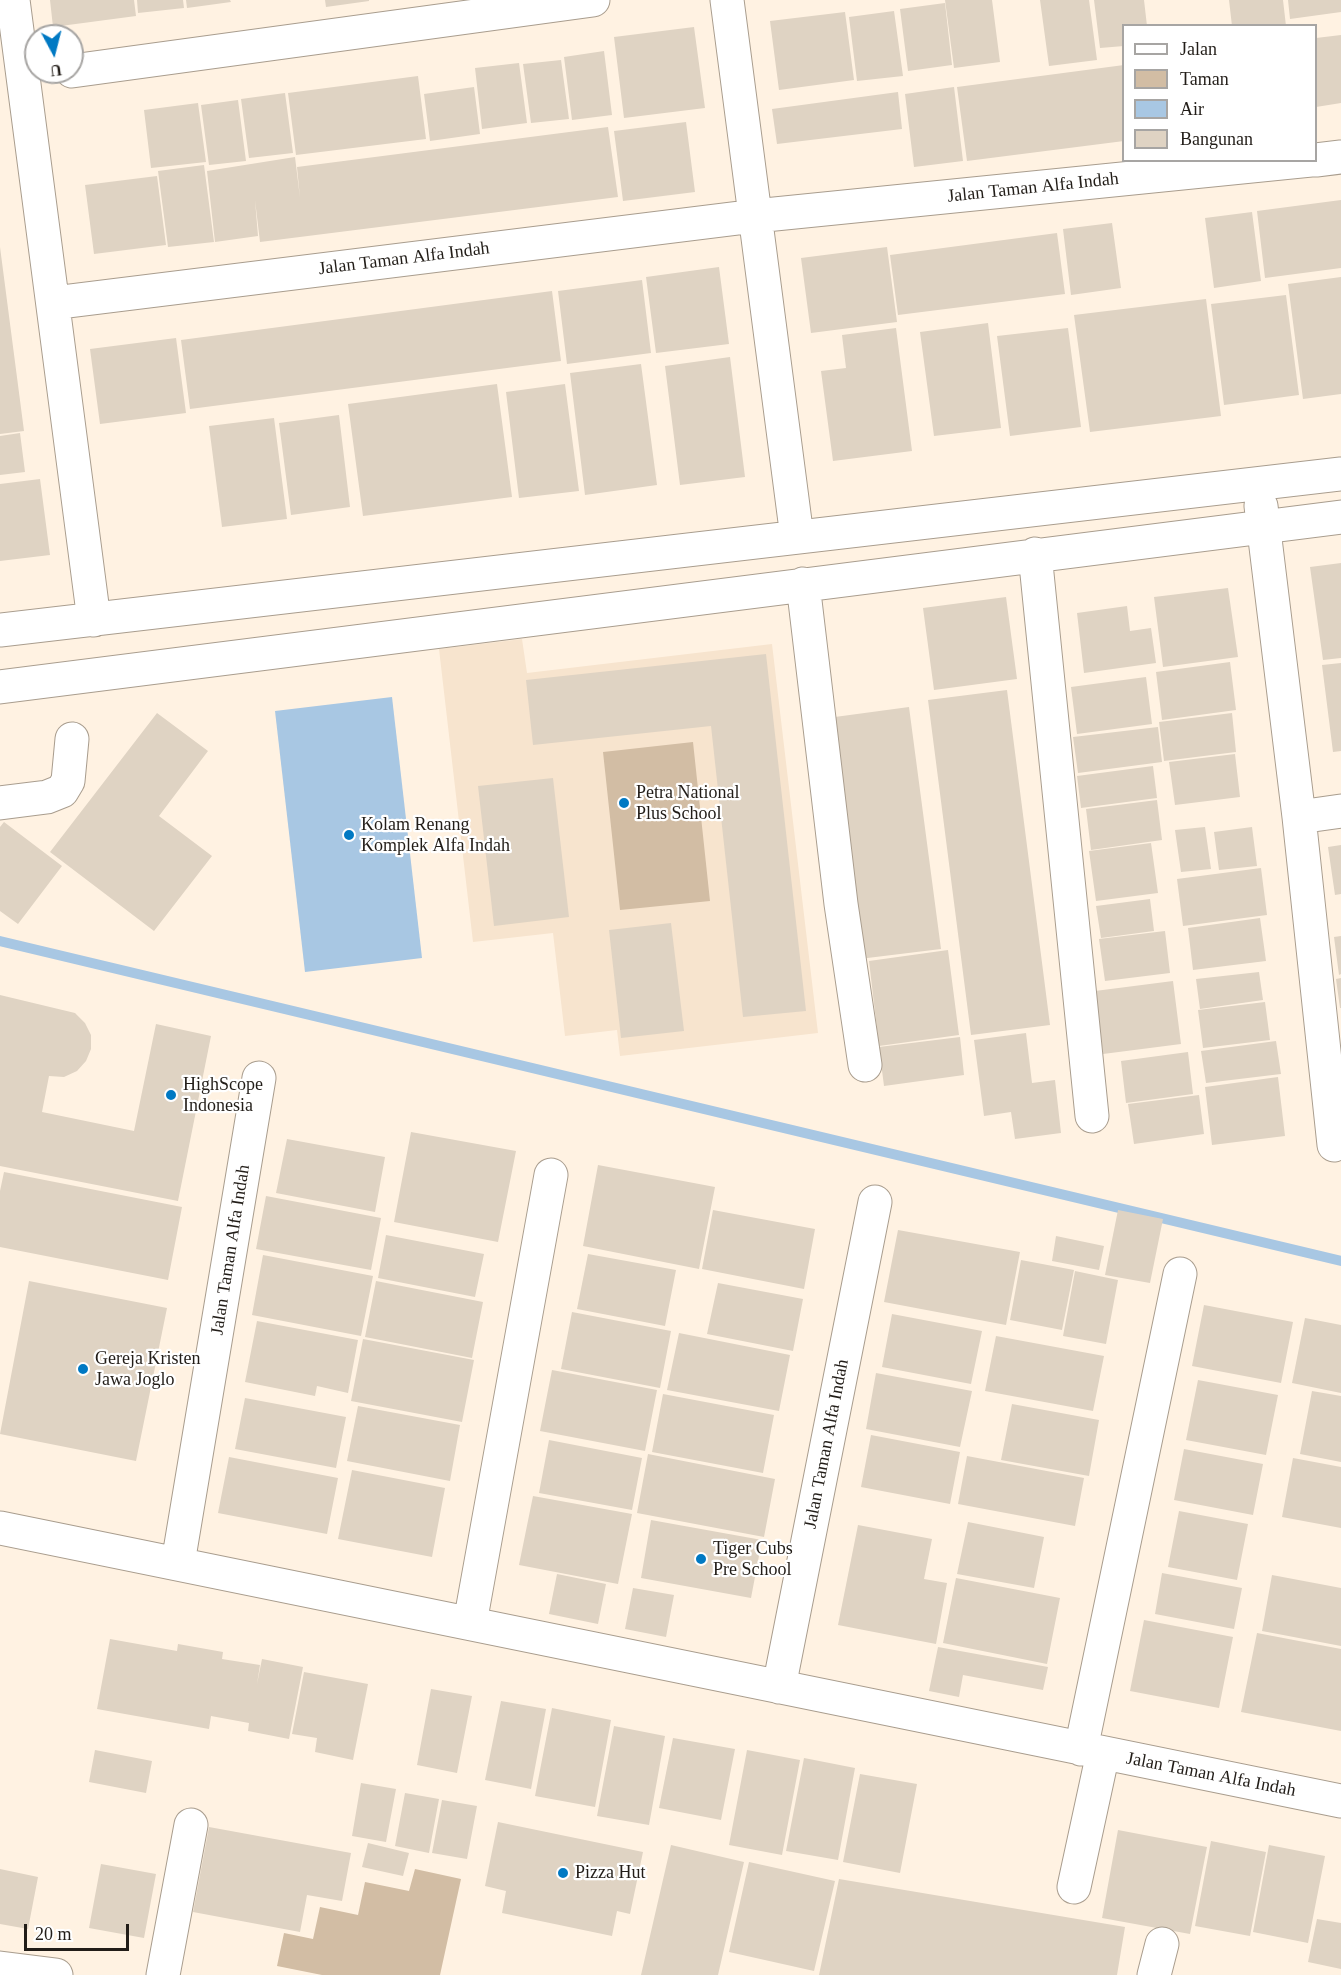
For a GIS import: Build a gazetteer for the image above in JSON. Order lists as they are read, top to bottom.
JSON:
{
  "streets": {
    "street": ["Jalan Taman Alfa Indah"]
  },
  "places": [
    "Petra National Plus School",
    "Kolam Renang Komplek Alfa Indah",
    "HighScope Indonesia",
    "Gereja Kristen Jawa Joglo",
    "Tiger Cubs Pre School",
    "Pizza Hut"
  ],
  "legend": [
    "Jalan",
    "Taman",
    "Air",
    "Bangunan"
  ],
  "scale_bar": "20 m",
  "north": "bottom"
}
